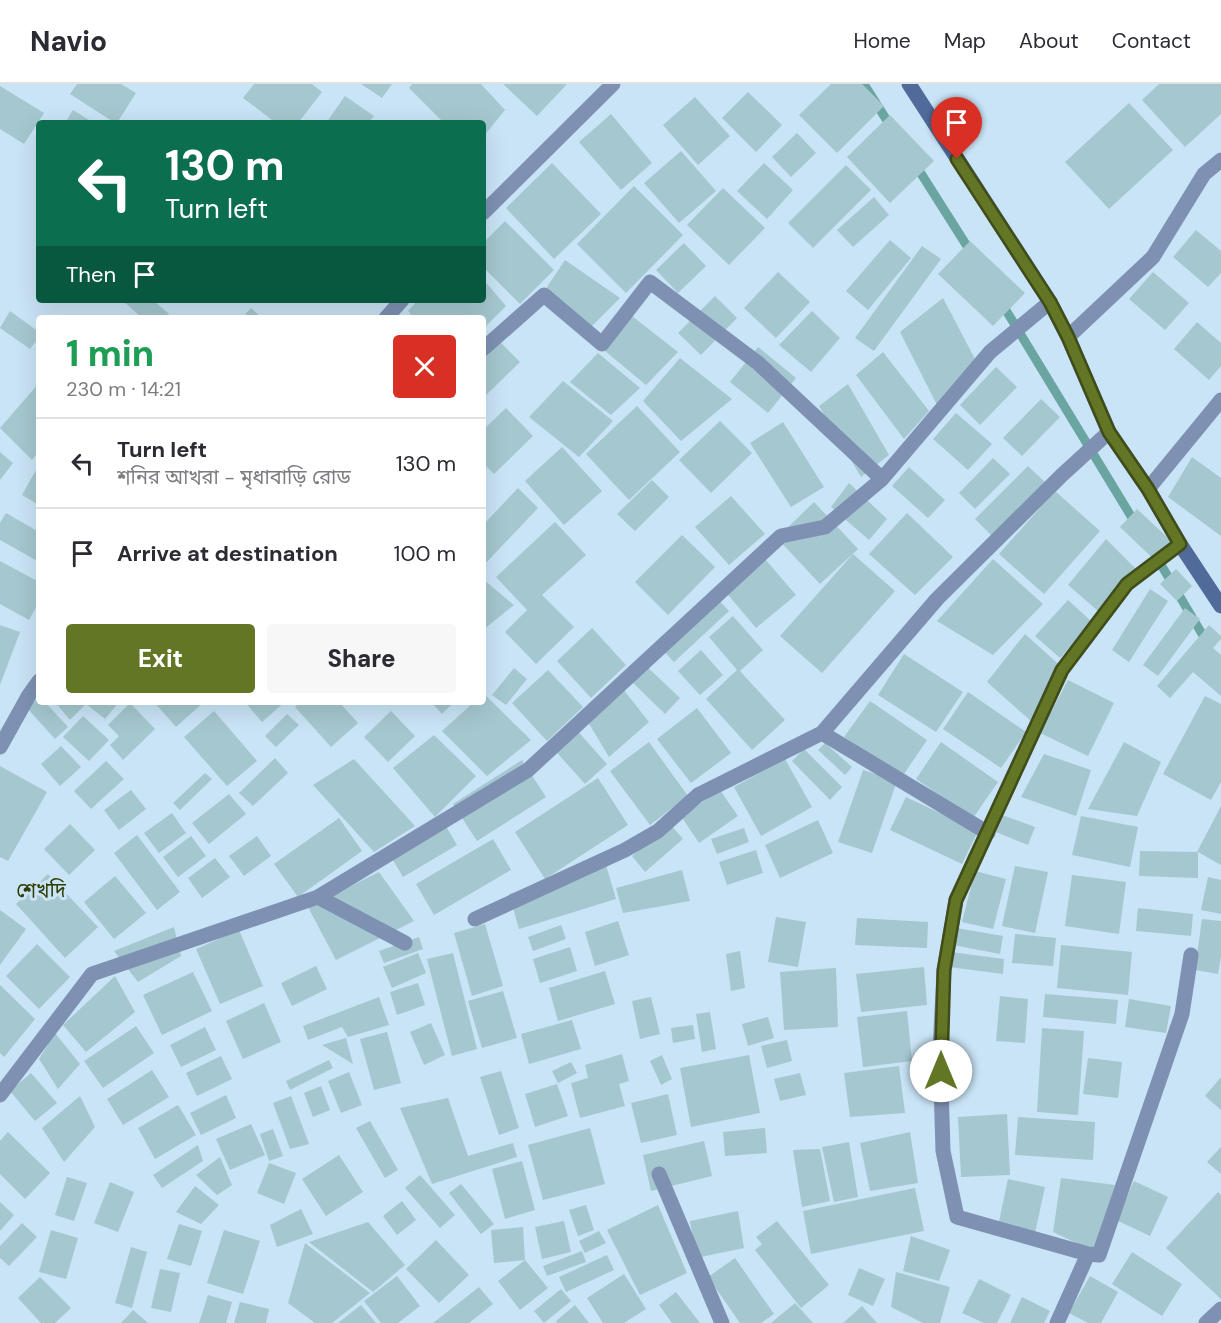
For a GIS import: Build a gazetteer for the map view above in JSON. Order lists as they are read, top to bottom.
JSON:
{
  "districts": ["শেখদি"],
  "page": {
    "header": "Navio",
    "nav": [
      "Home",
      "Map",
      "About",
      "Contact"
    ],
    "turn": ["130 m", "Turn left"],
    "then": "Then",
    "heading": ["1 min", "230 m · 14:21"],
    "list": [
      {
        "name": "Turn left",
        "note": "শনির আখরা - মৃধাবাড়ি রোড",
        "value": "130 m"
      },
      {
        "name": "Arrive at destination",
        "value": "100 m"
      }
    ],
    "buttons": ["Exit", "Share"]
  }
}
